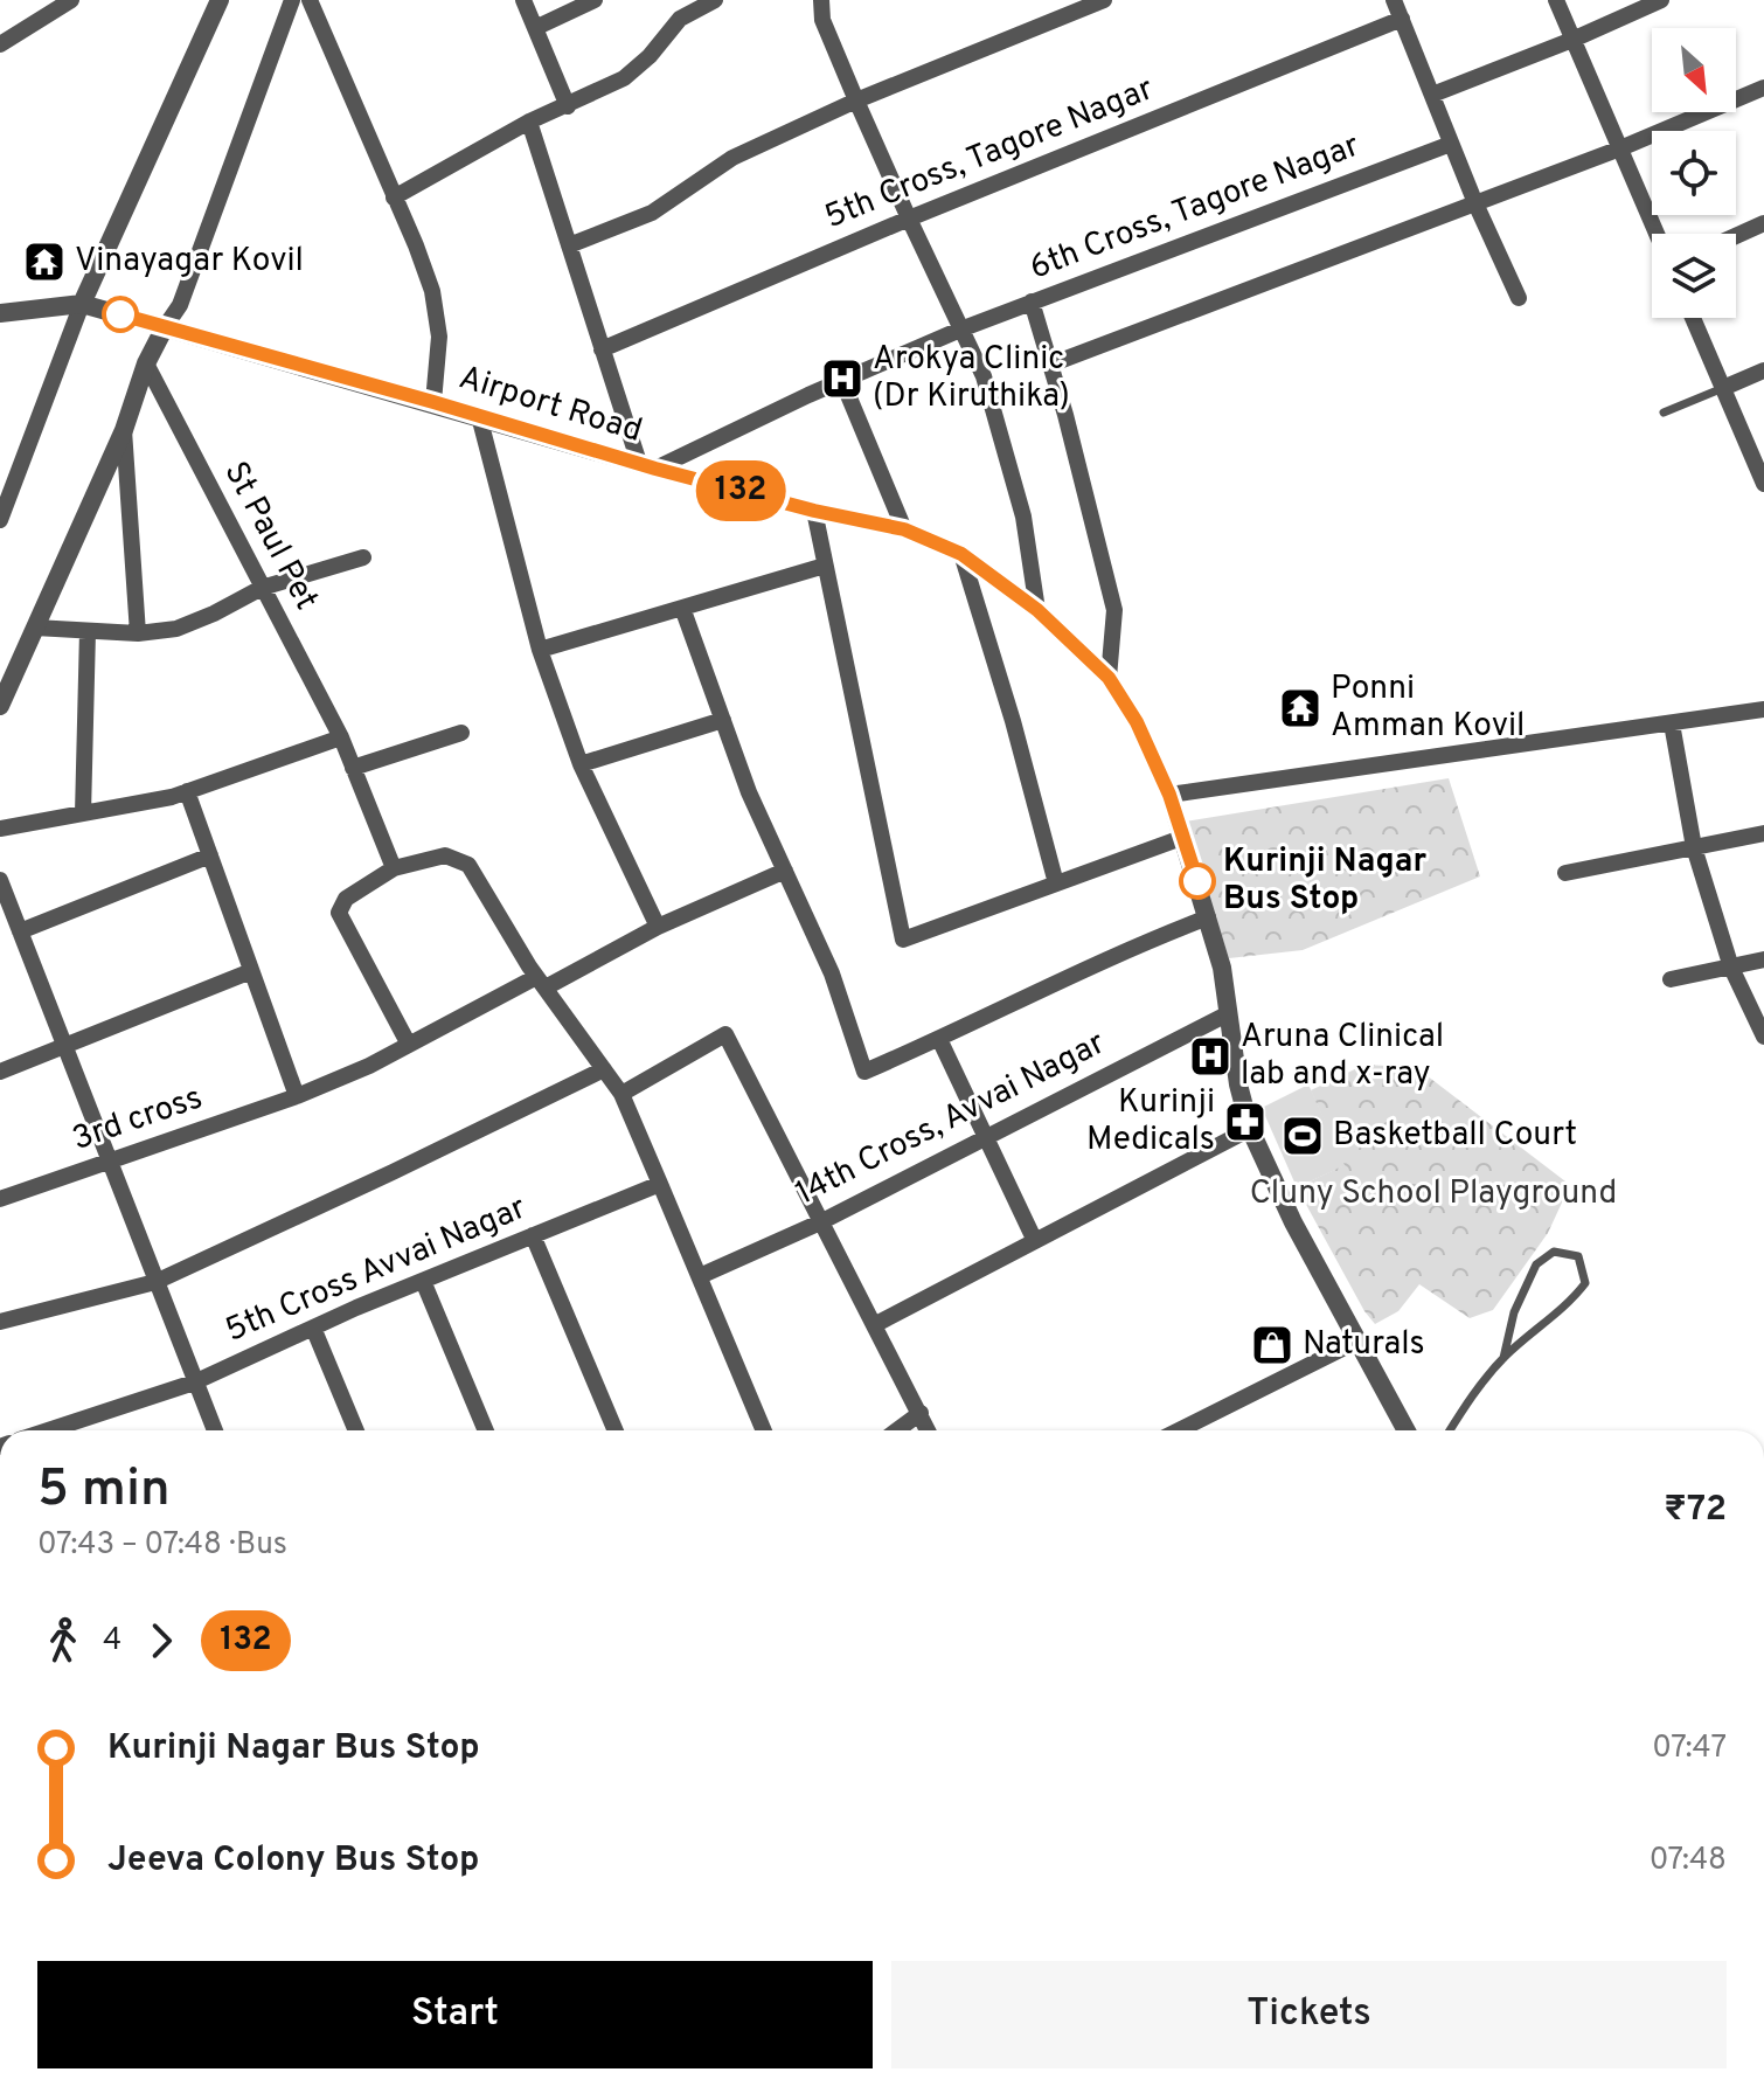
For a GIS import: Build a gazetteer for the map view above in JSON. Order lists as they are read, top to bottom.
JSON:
{
  "streets": {
    "street": [
      "5th Cross, Tagore Nagar",
      "6th Cross, Tagore Nagar",
      "Airport Road",
      "St Paul Pet",
      "3rd cross",
      "14th Cross, Avvai Nagar",
      "5th Cross Avvai Nagar"
    ]
  },
  "crossings": [
    ["6th Cross, Tagore Nagar", "Airport Road"],
    ["Airport Road", "14th Cross, Avvai Nagar"]
  ],
  "parks": ["Cluny School Playground"],
  "places": {
    "temple": ["Vinayagar Kovil", "Ponni Amman Kovil"],
    "hospital": ["Arokya Clinic (Dr Kiruthika)", "Aruna Clinical lab and x-ray"],
    "other": ["Kurinji Nagar Bus Stop"],
    "pharmacy": ["Kurinji Medicals"],
    "sports": ["Basketball Court"],
    "shop": ["Naturals"]
  },
  "lines": ["bus line 132"],
  "north": "bottom right",
  "page": {
    "on_map": "132",
    "heading": ["5 min", "07:43 – 07:48 · Bus", "₹72"],
    "legs": ["4", "132"],
    "list": [
      {
        "name": "Kurinji Nagar Bus Stop",
        "value": "07:47"
      },
      {
        "name": "Jeeva Colony Bus Stop",
        "value": "07:48"
      }
    ],
    "buttons": ["Start", "Tickets"]
  }
}
